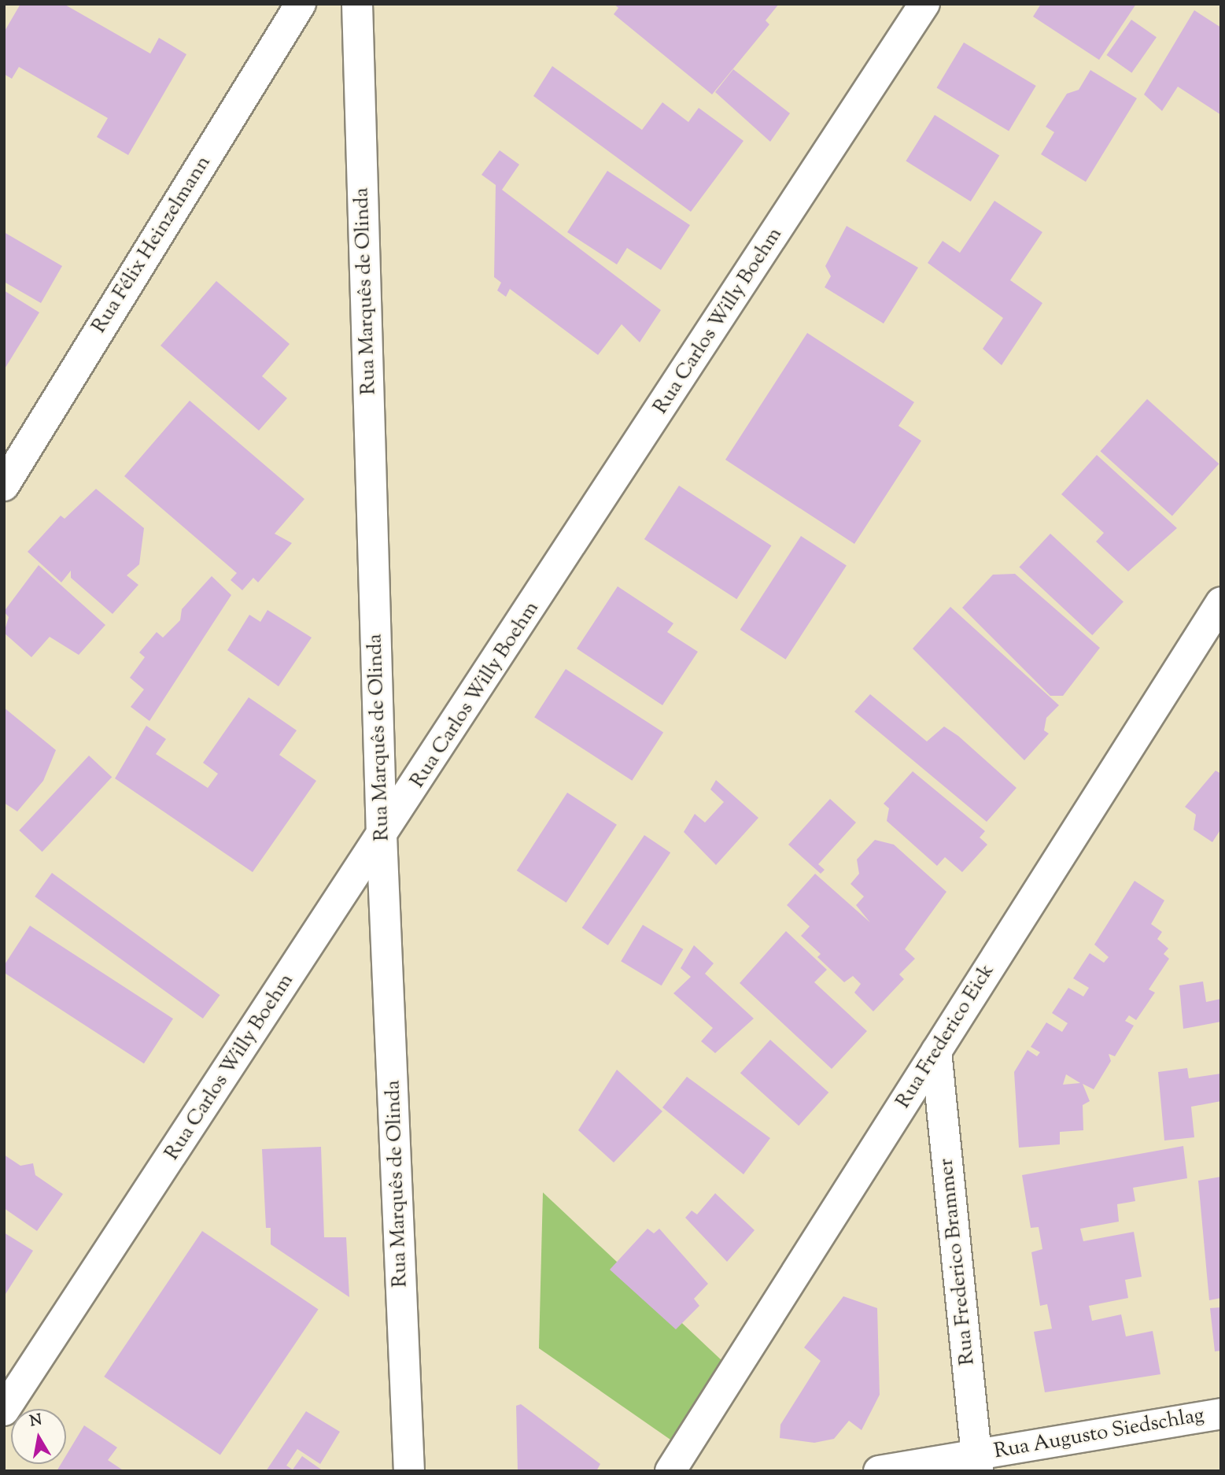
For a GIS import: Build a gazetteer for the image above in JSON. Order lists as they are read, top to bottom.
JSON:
{
  "streets": {
    "street": [
      "Rua Félix Heinzelmann",
      "Rua Marquês de Olinda",
      "Rua Carlos Willy Boehm",
      "Rua Frederico Eick",
      "Rua Frederico Brammer",
      "Rua Augusto Siedschlag"
    ]
  },
  "crossings": [
    ["Rua Marquês de Olinda", "Rua Carlos Willy Boehm"],
    ["Rua Frederico Eick", "Rua Frederico Brammer"],
    ["Rua Frederico Brammer", "Rua Augusto Siedschlag"]
  ],
  "north": "top"
}
